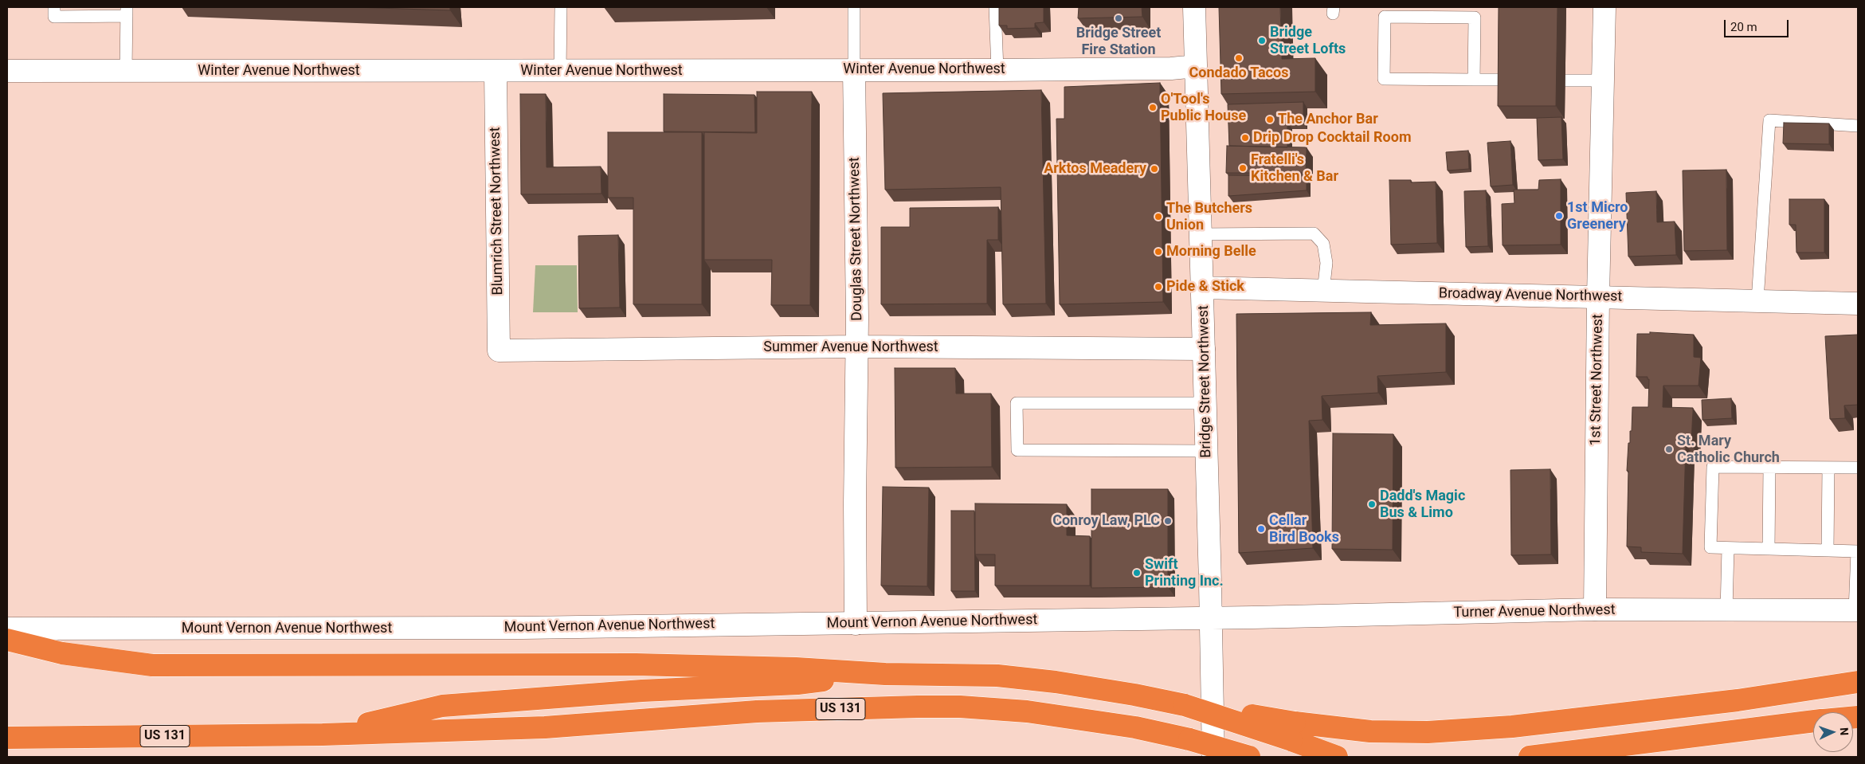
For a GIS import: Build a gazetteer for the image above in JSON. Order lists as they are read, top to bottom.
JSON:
{
  "streets": {
    "highway": ["US 131"],
    "street": [
      "Winter Avenue Northwest",
      "Blumrich Street Northwest",
      "Douglas Street Northwest",
      "Broadway Avenue Northwest",
      "Summer Avenue Northwest",
      "1st Street Northwest",
      "Bridge Street Northwest",
      "Turner Avenue Northwest",
      "Mount Vernon Avenue Northwest"
    ]
  },
  "crossings": [
    ["Winter Avenue Northwest", "Blumrich Street Northwest"],
    ["Winter Avenue Northwest", "Douglas Street Northwest"],
    ["Winter Avenue Northwest", "Bridge Street Northwest"],
    ["Blumrich Street Northwest", "Summer Avenue Northwest"],
    ["Douglas Street Northwest", "Summer Avenue Northwest"],
    ["Douglas Street Northwest", "Mount Vernon Avenue Northwest"],
    ["Broadway Avenue Northwest", "1st Street Northwest"],
    ["Broadway Avenue Northwest", "Bridge Street Northwest"],
    ["Summer Avenue Northwest", "Bridge Street Northwest"],
    ["1st Street Northwest", "Turner Avenue Northwest"],
    ["Bridge Street Northwest", "Turner Avenue Northwest"],
    ["Bridge Street Northwest", "Mount Vernon Avenue Northwest"],
    ["Turner Avenue Northwest", "Mount Vernon Avenue Northwest"]
  ],
  "places": [
    "Bridge Street Fire Station",
    "Bridge Street Lofts",
    "Condado Tacos",
    "O'Tool's Public House",
    "The Anchor Bar",
    "Drip Drop Cocktail Room",
    "Fratelli's Kitchen & Bar",
    "Arktos Meadery",
    "1st Micro Greenery",
    "The Butchers Union",
    "Morning Belle",
    "Pide & Stick",
    "St. Mary Catholic Church",
    "Dadd's Magic Bus & Limo",
    "Conroy Law, PLC",
    "Cellar Bird Books",
    "Swift Printing Inc."
  ],
  "scale_bar": "20 m",
  "north": "right"
}
